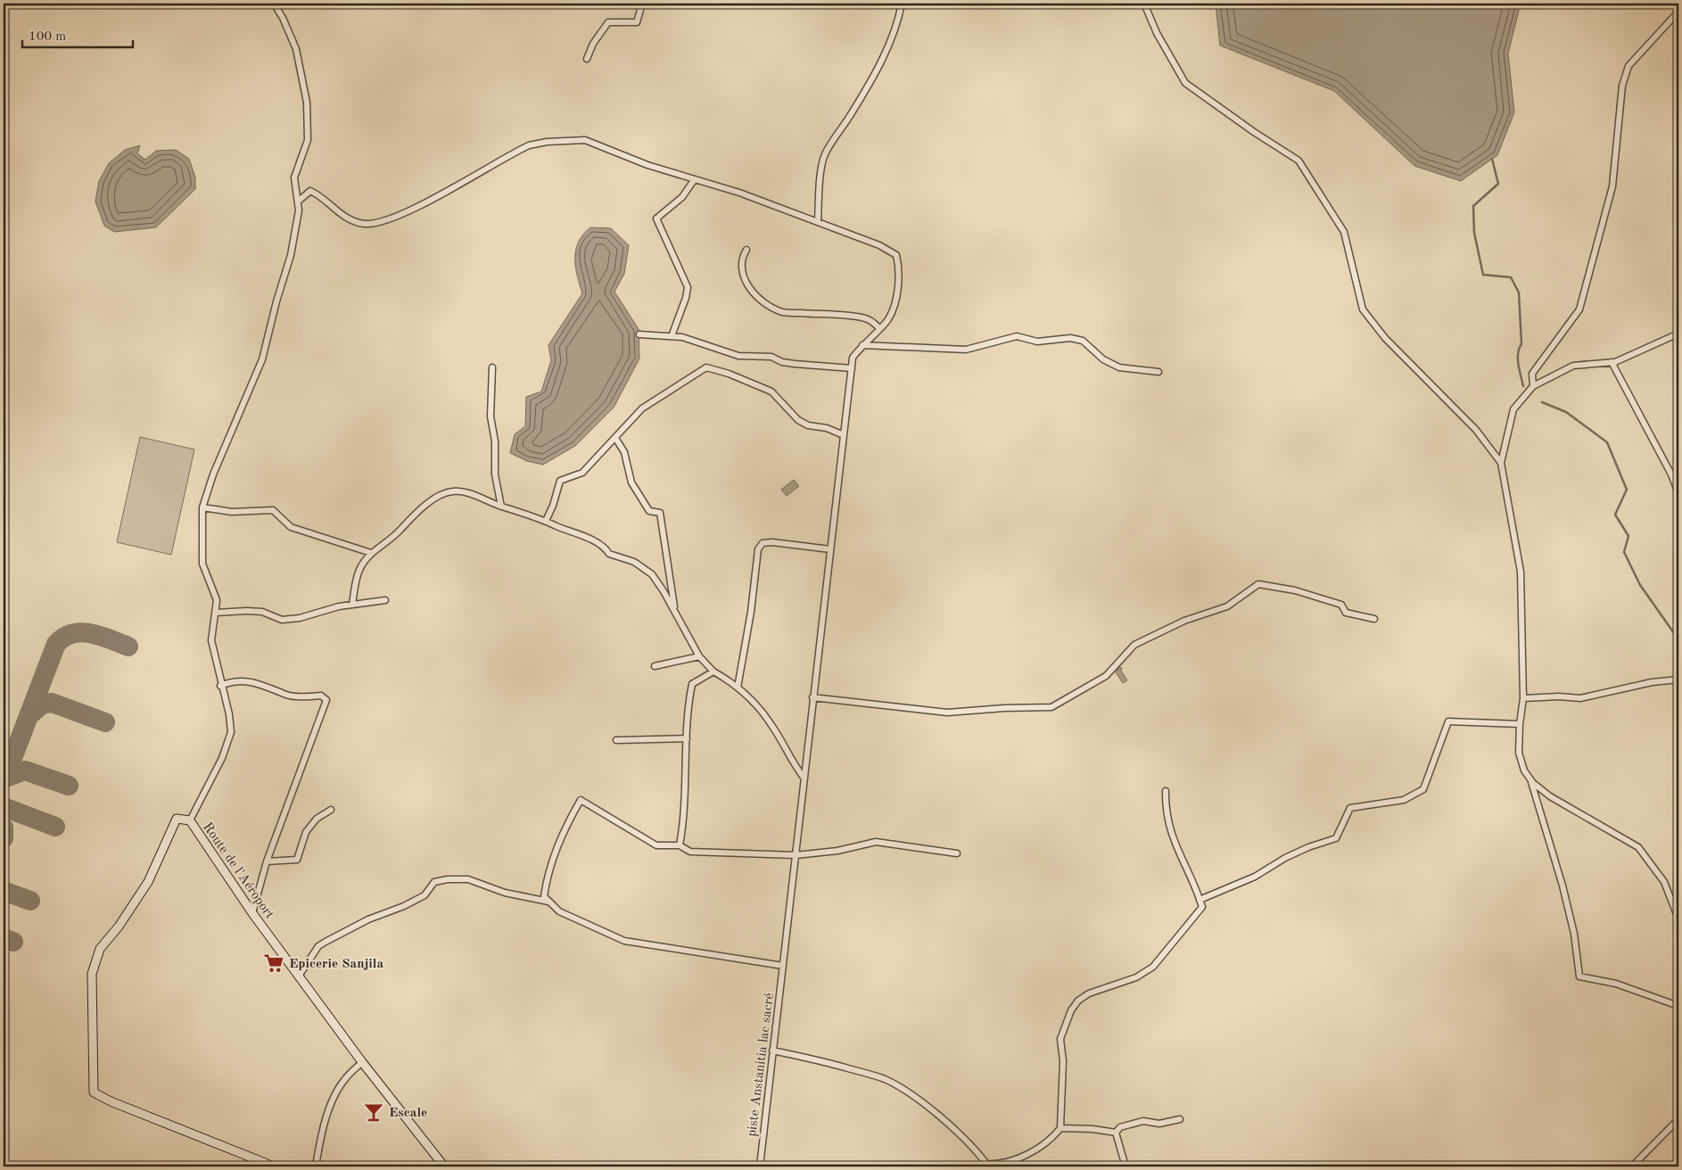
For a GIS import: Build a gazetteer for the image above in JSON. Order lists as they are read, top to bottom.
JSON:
{
  "streets": {
    "main road": ["Route de l'Aéroport"],
    "street": ["piste Anstanitia lac sacré"]
  },
  "places": {
    "supermarket": ["Epicerie Sanjila"],
    "bar": ["Escale"]
  },
  "scale_bar": "100 m"
}
